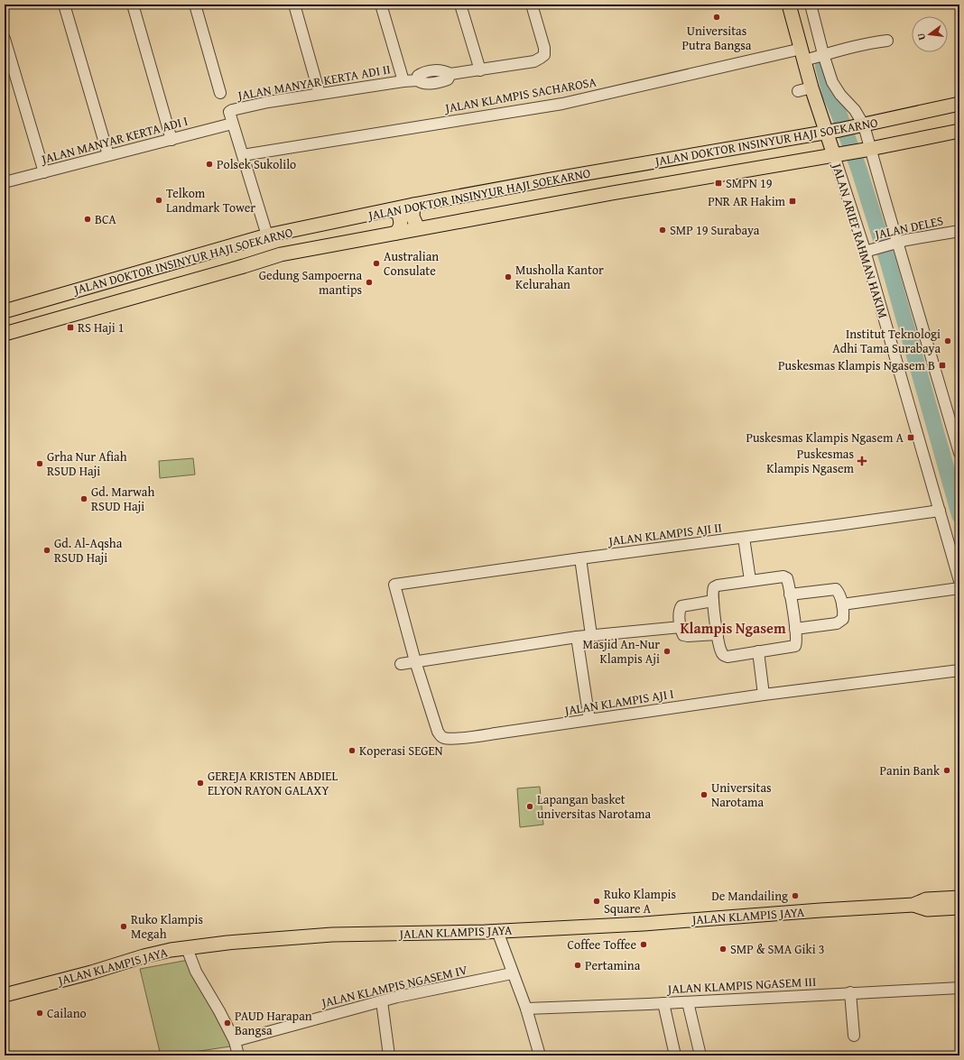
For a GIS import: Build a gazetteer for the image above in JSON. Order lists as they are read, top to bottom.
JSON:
{
  "streets": {
    "main road": ["JALAN DOKTOR INSINYUR HAJI SOEKARNO", "JALAN ARIEF RAHMAN HAKIM", "JALAN KLAMPIS JAYA"],
    "street": [
      "JALAN MANYAR KERTA ADI II",
      "JALAN KLAMPIS SACHAROSA",
      "JALAN MANYAR KERTA ADI I",
      "JALAN DELES",
      "JALAN KLAMPIS AJI II",
      "JALAN KLAMPIS AJI I",
      "JALAN KLAMPIS NGASEM III",
      "JALAN KLAMPIS NGASEM IV"
    ]
  },
  "crossings": [
    ["JALAN MANYAR KERTA ADI II", "JALAN KLAMPIS SACHAROSA"],
    ["JALAN MANYAR KERTA ADI II", "JALAN MANYAR KERTA ADI I"],
    ["JALAN MANYAR KERTA ADI II", "JALAN DOKTOR INSINYUR HAJI SOEKARNO"],
    ["JALAN KLAMPIS SACHAROSA", "JALAN ARIEF RAHMAN HAKIM"],
    ["JALAN DOKTOR INSINYUR HAJI SOEKARNO", "JALAN ARIEF RAHMAN HAKIM"],
    ["JALAN DELES", "JALAN ARIEF RAHMAN HAKIM"],
    ["JALAN ARIEF RAHMAN HAKIM", "JALAN KLAMPIS AJI II"],
    ["JALAN KLAMPIS AJI II", "JALAN KLAMPIS AJI I"]
  ],
  "districts": ["Klampis Ngasem"],
  "places": {
    "other": [
      "Universitas Putra Bangsa",
      "Polsek Sukolilo",
      "Telkom Landmark Tower",
      "BCA",
      "SMP 19 Surabaya",
      "Australian Consulate",
      "Musholla Kantor Kelurahan",
      "Gedung Sampoerna mantips",
      "Institut Teknologi Adhi Tama Surabaya",
      "Grha Nur Afiah RSUD Haji",
      "Gd. Marwah RSUD Haji",
      "Gd. Al-Aqsha RSUD Haji",
      "Masjid An-Nur Klampis Aji",
      "Koperasi SEGEN",
      "Panin Bank",
      "GEREJA KRISTEN ABDIEL ELYON RAYON GALAXY",
      "Universitas Narotama",
      "Lapangan basket universitas Narotama",
      "De Mandailing",
      "Ruko Klampis Square A",
      "Ruko Klampis Megah",
      "Coffee Toffee",
      "SMP & SMA Giki 3",
      "Pertamina",
      "Cailano",
      "PAUD Harapan Bangsa"
    ],
    "transit": [
      "SMPN 19",
      "PNR AR Hakim",
      "RS Haji 1",
      "Puskesmas Klampis Ngasem B",
      "Puskesmas Klampis Ngasem A"
    ],
    "health": ["Puskesmas Klampis Ngasem"]
  },
  "north": "left"
}
